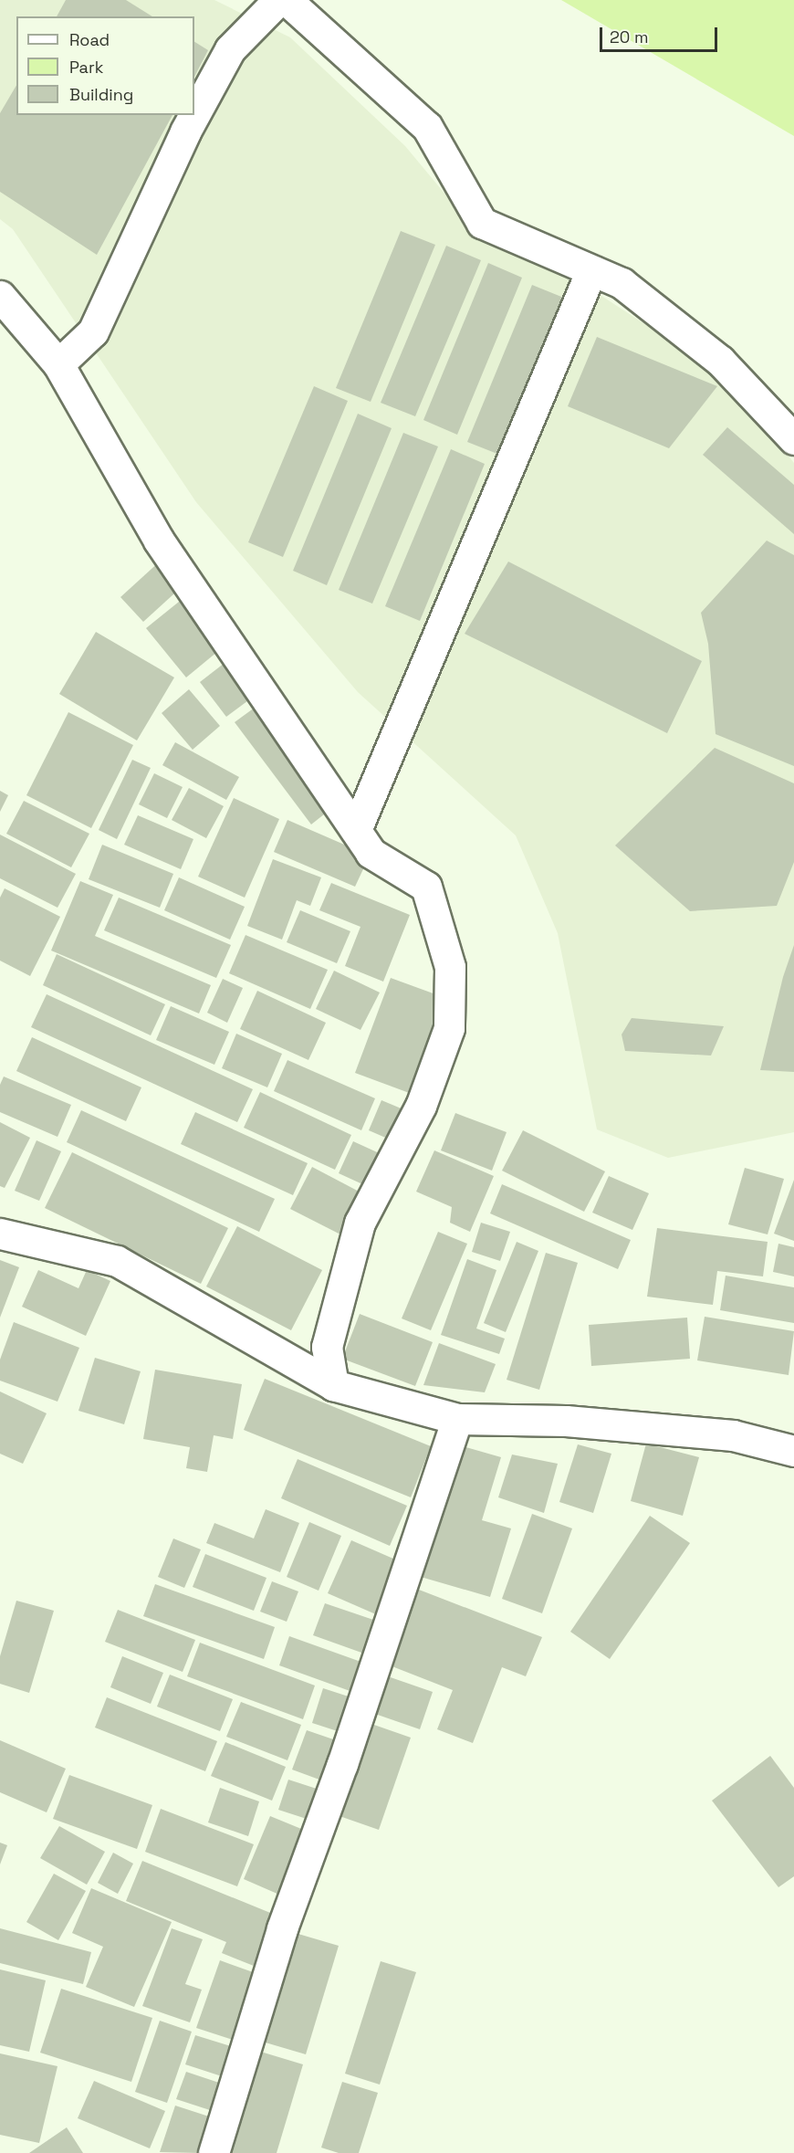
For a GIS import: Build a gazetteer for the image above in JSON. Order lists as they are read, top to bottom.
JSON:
{
  "legend": ["Road", "Park", "Building"],
  "scale_bar": "20 m"
}
